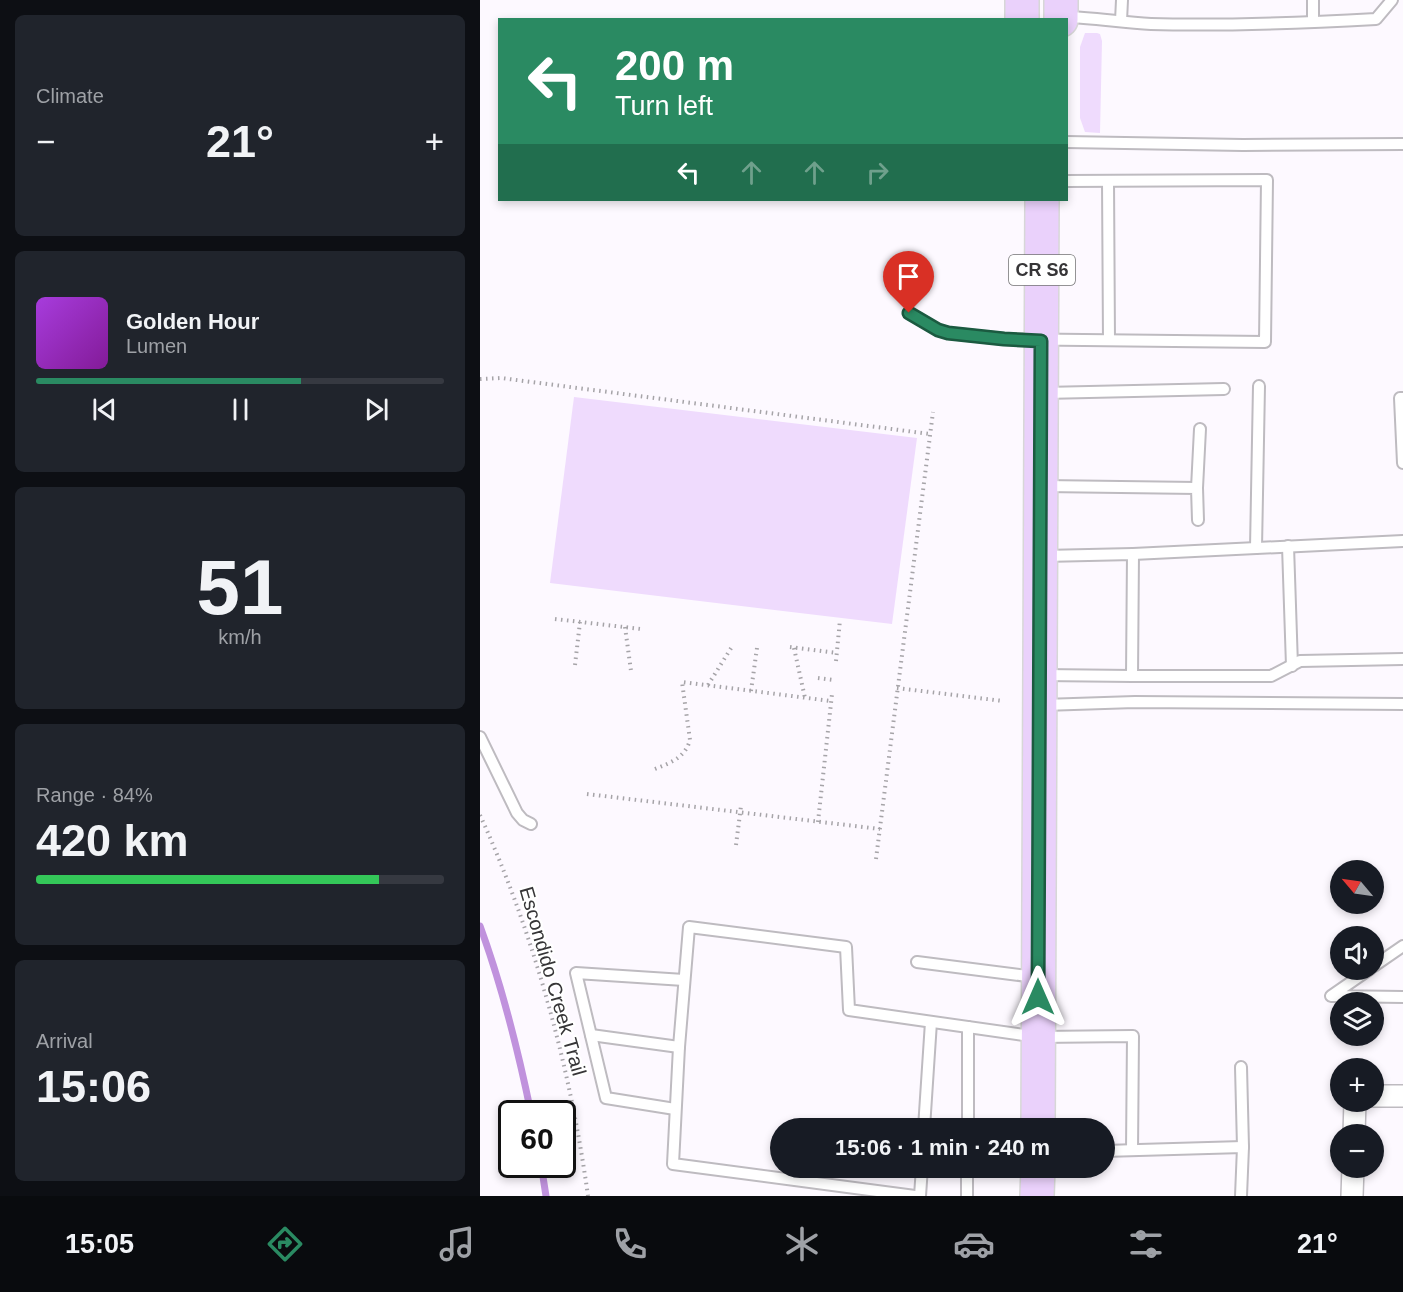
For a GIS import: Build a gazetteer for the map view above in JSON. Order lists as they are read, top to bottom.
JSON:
{
  "streets": {
    "main road": ["CR S6"],
    "path": ["Escondido Creek Trail"]
  },
  "north": "top left",
  "page": {
    "tile": [
      "Climate",
      ["51", "km/h"],
      ["Range · 84%", "420 km"],
      ["Arrival", "15:06"]
    ],
    "turn": ["200 m", "Turn left"],
    "heat": ["−", "21°", "+"],
    "song": ["Golden Hour", "Lumen"],
    "map_buttons": ["+", "−"],
    "limit": "60",
    "trip": "15:06 · 1 min · 240 m",
    "tabs": ["15:05", "21°"]
  }
}
